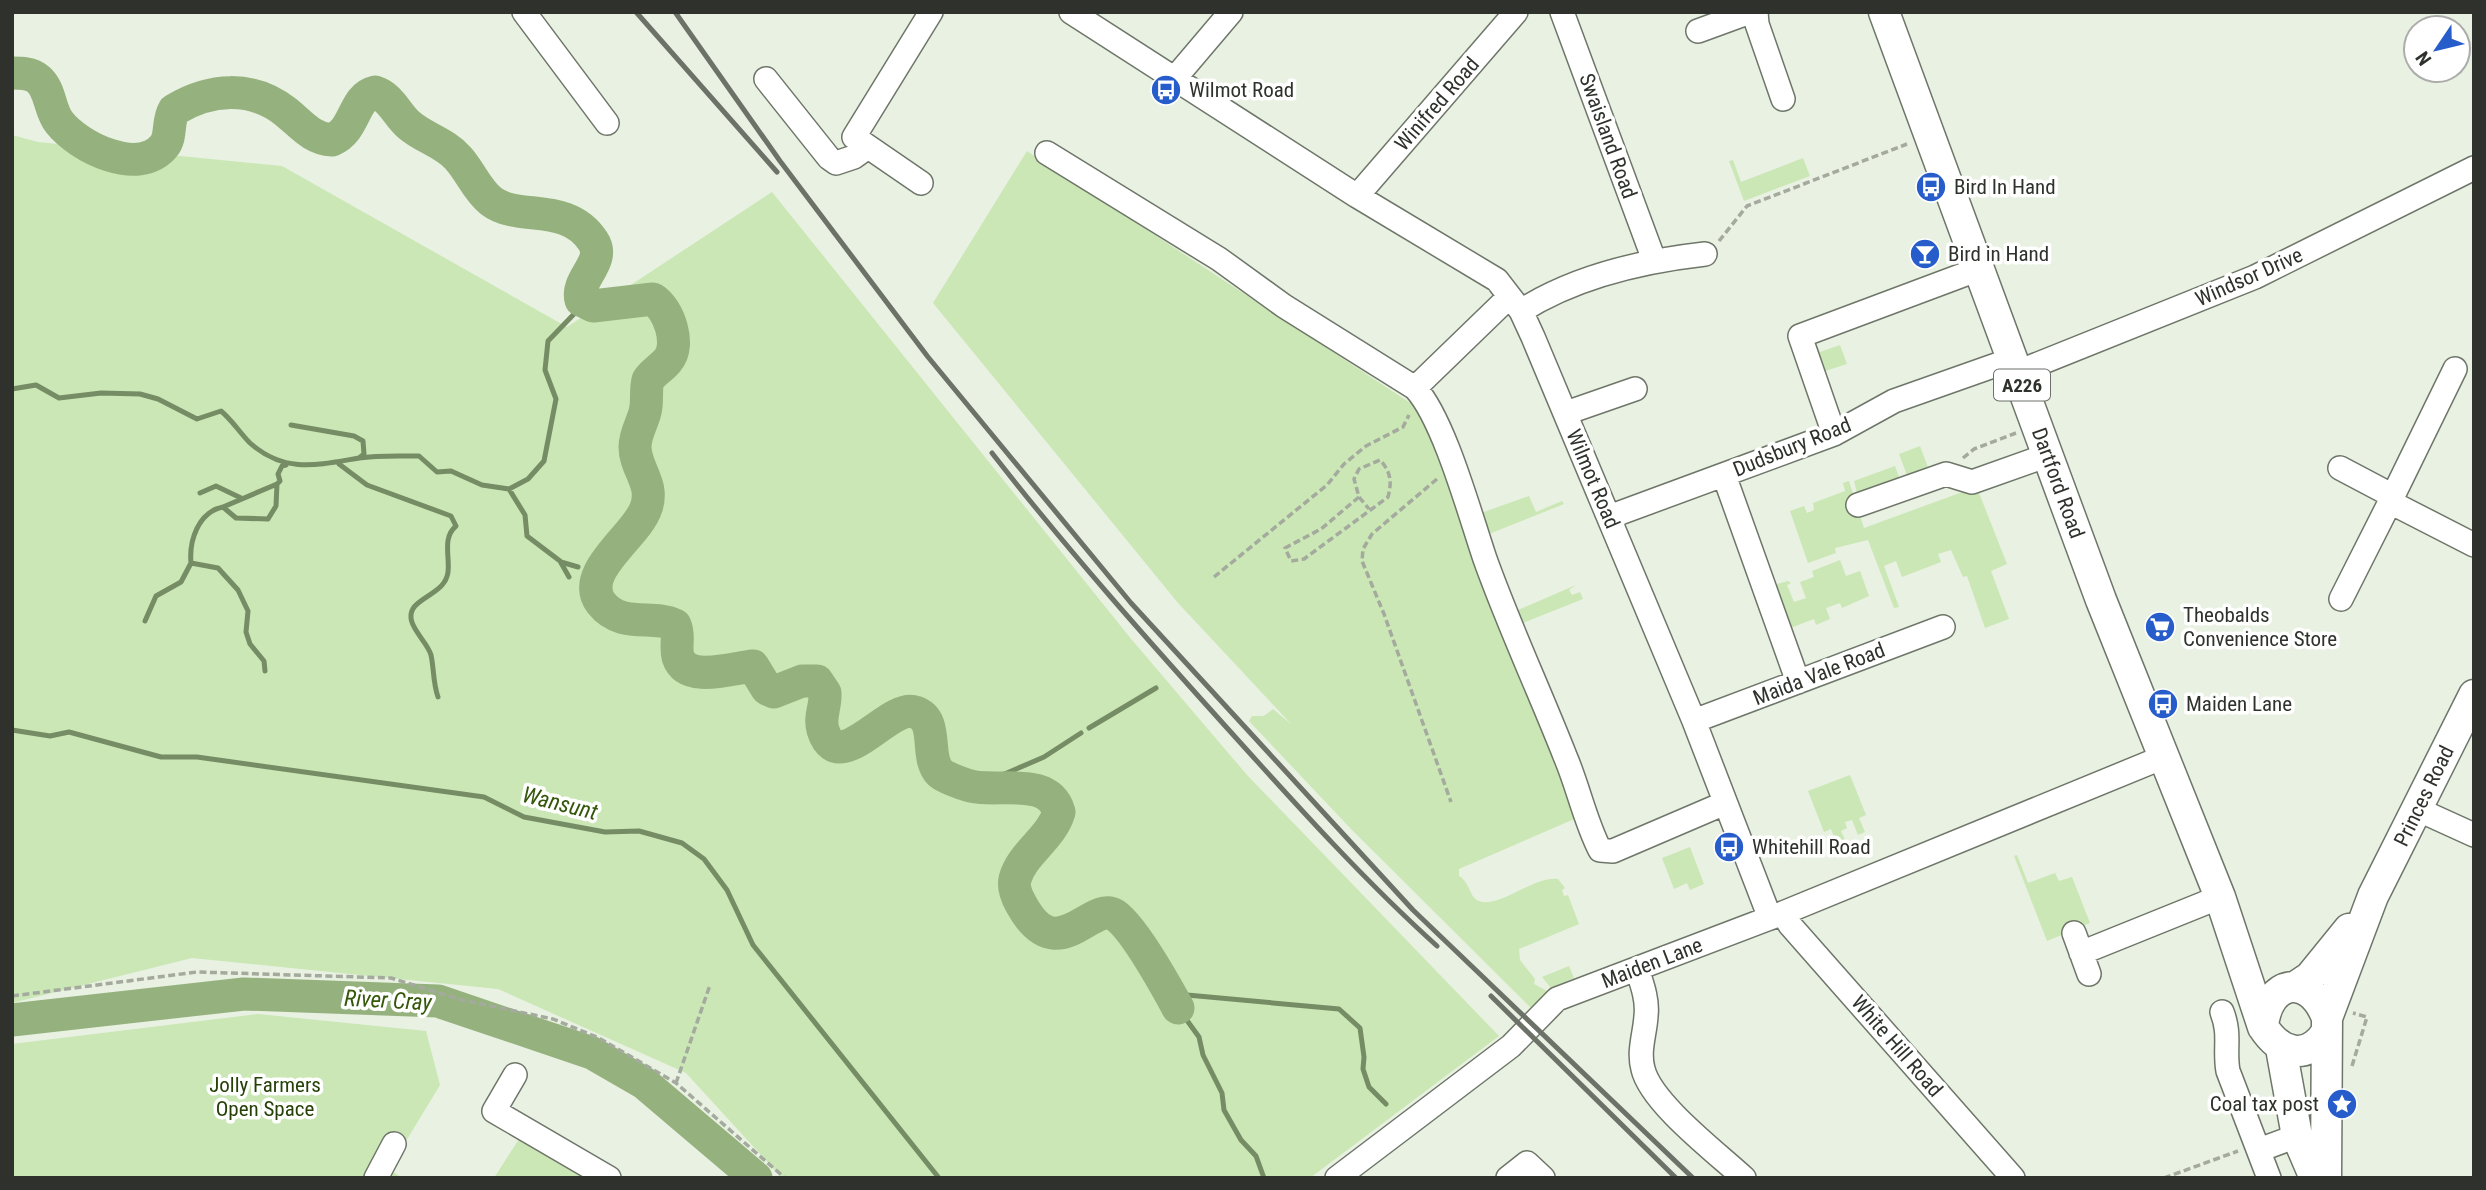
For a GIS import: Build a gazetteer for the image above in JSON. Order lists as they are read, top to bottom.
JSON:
{
  "streets": {
    "main road": ["A226", "Dartford Road", "Princes Road"],
    "street": [
      "Winifred Road",
      "Swaisland Road",
      "Windsor Drive",
      "Dudsbury Road",
      "Wilmot Road",
      "Maida Vale Road",
      "Maiden Lane",
      "White Hill Road"
    ]
  },
  "crossings": [
    ["Winifred Road", "Wilmot Road"],
    ["Windsor Drive", "Dudsbury Road"],
    ["Windsor Drive", "Dartford Road"],
    ["Dudsbury Road", "Wilmot Road"],
    ["Dudsbury Road", "Dartford Road"],
    ["Wilmot Road", "Maida Vale Road"],
    ["Wilmot Road", "Maiden Lane"],
    ["Wilmot Road", "White Hill Road"],
    ["Dartford Road", "Princes Road"],
    ["Dartford Road", "Maiden Lane"],
    ["Maiden Lane", "White Hill Road"]
  ],
  "water": ["Wansunt", "River Cray"],
  "parks": ["Jolly Farmers Open Space"],
  "places": {
    "bus stop": [
      "Wilmot Road",
      "Bird In Hand",
      "Maiden Lane",
      "Whitehill Road"
    ],
    "bar": ["Bird in Hand"],
    "supermarket": ["Theobalds Convenience Store"],
    "place": ["Coal tax post"]
  },
  "north": "bottom left"
}
